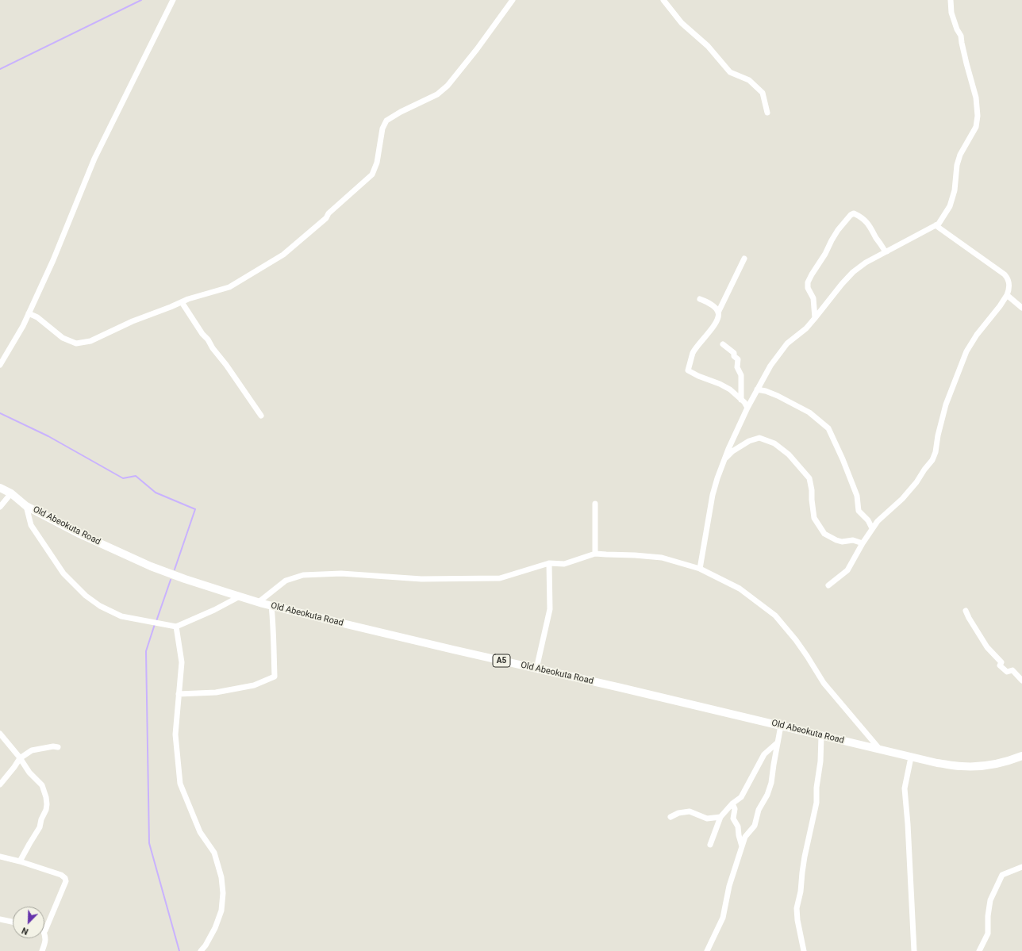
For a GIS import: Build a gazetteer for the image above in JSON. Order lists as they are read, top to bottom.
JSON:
{
  "streets": {
    "highway": ["Old Abeokuta Road", "A5"]
  },
  "north": "bottom left"
}
